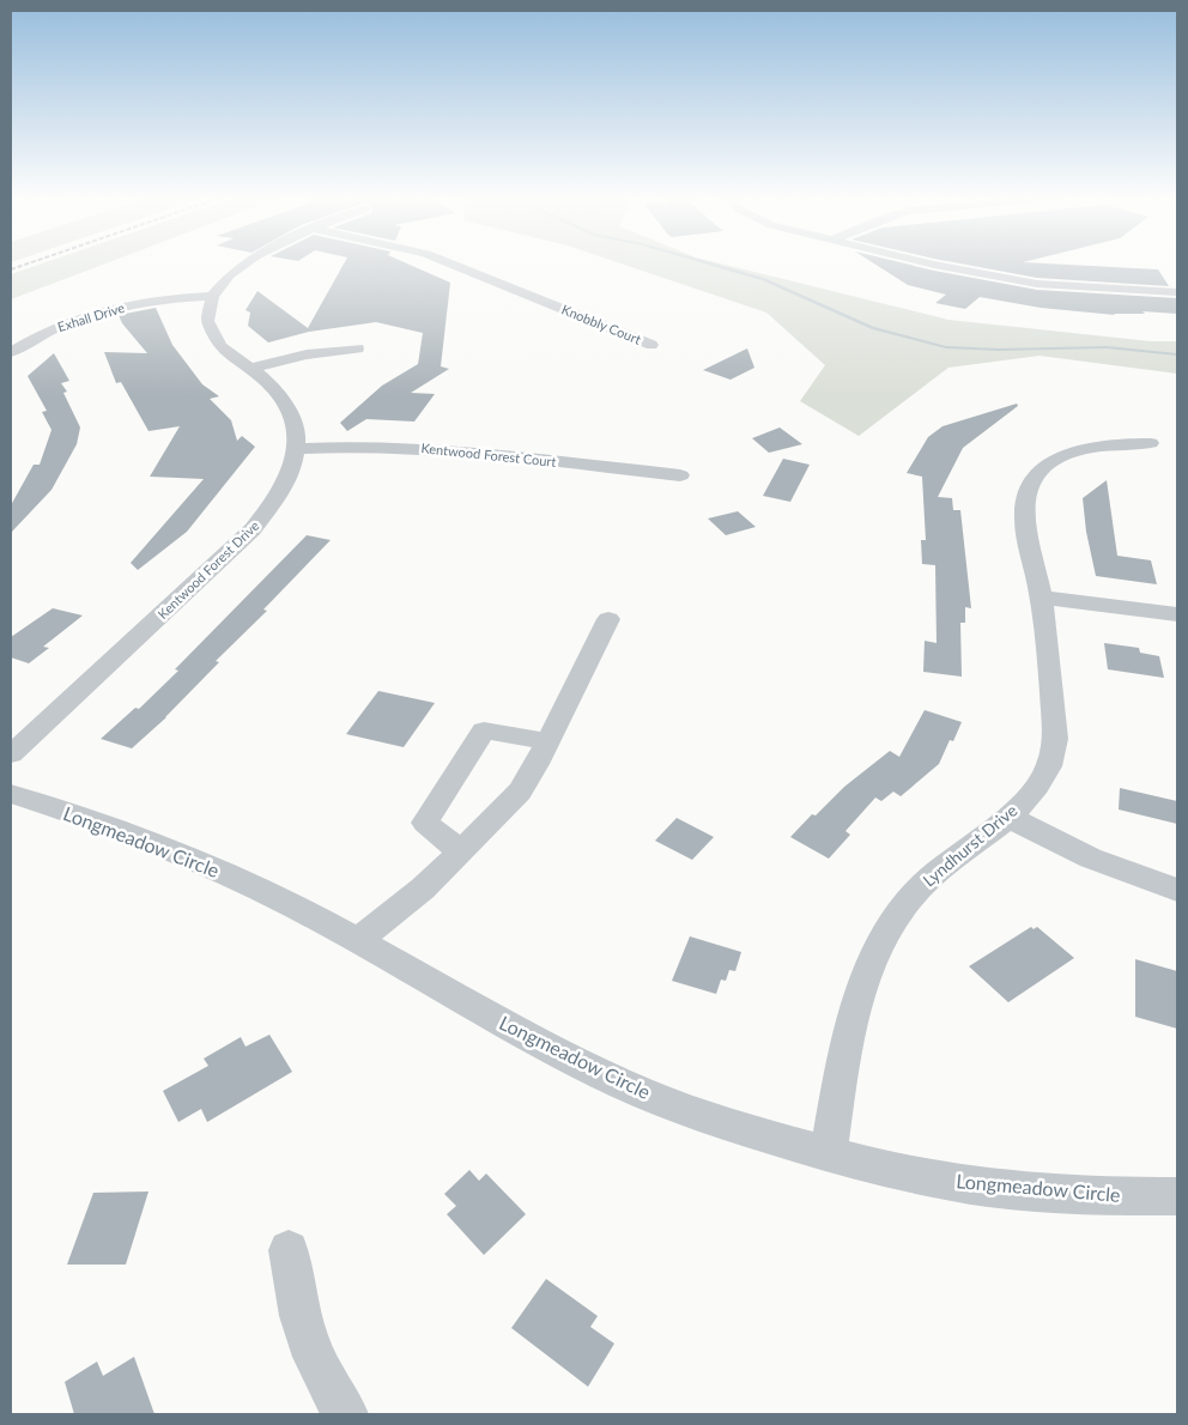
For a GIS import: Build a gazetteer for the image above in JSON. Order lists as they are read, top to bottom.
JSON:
{
  "streets": {
    "street": [
      "Exhall Drive",
      "Knobbly Court",
      "Kentwood Forest Court",
      "Kentwood Forest Drive",
      "Longmeadow Circle",
      "Lyndhurst Drive"
    ]
  },
  "crossings": [
    ["Exhall Drive", "Kentwood Forest Drive"],
    ["Kentwood Forest Court", "Kentwood Forest Drive"],
    ["Longmeadow Circle", "Lyndhurst Drive"]
  ]
}
